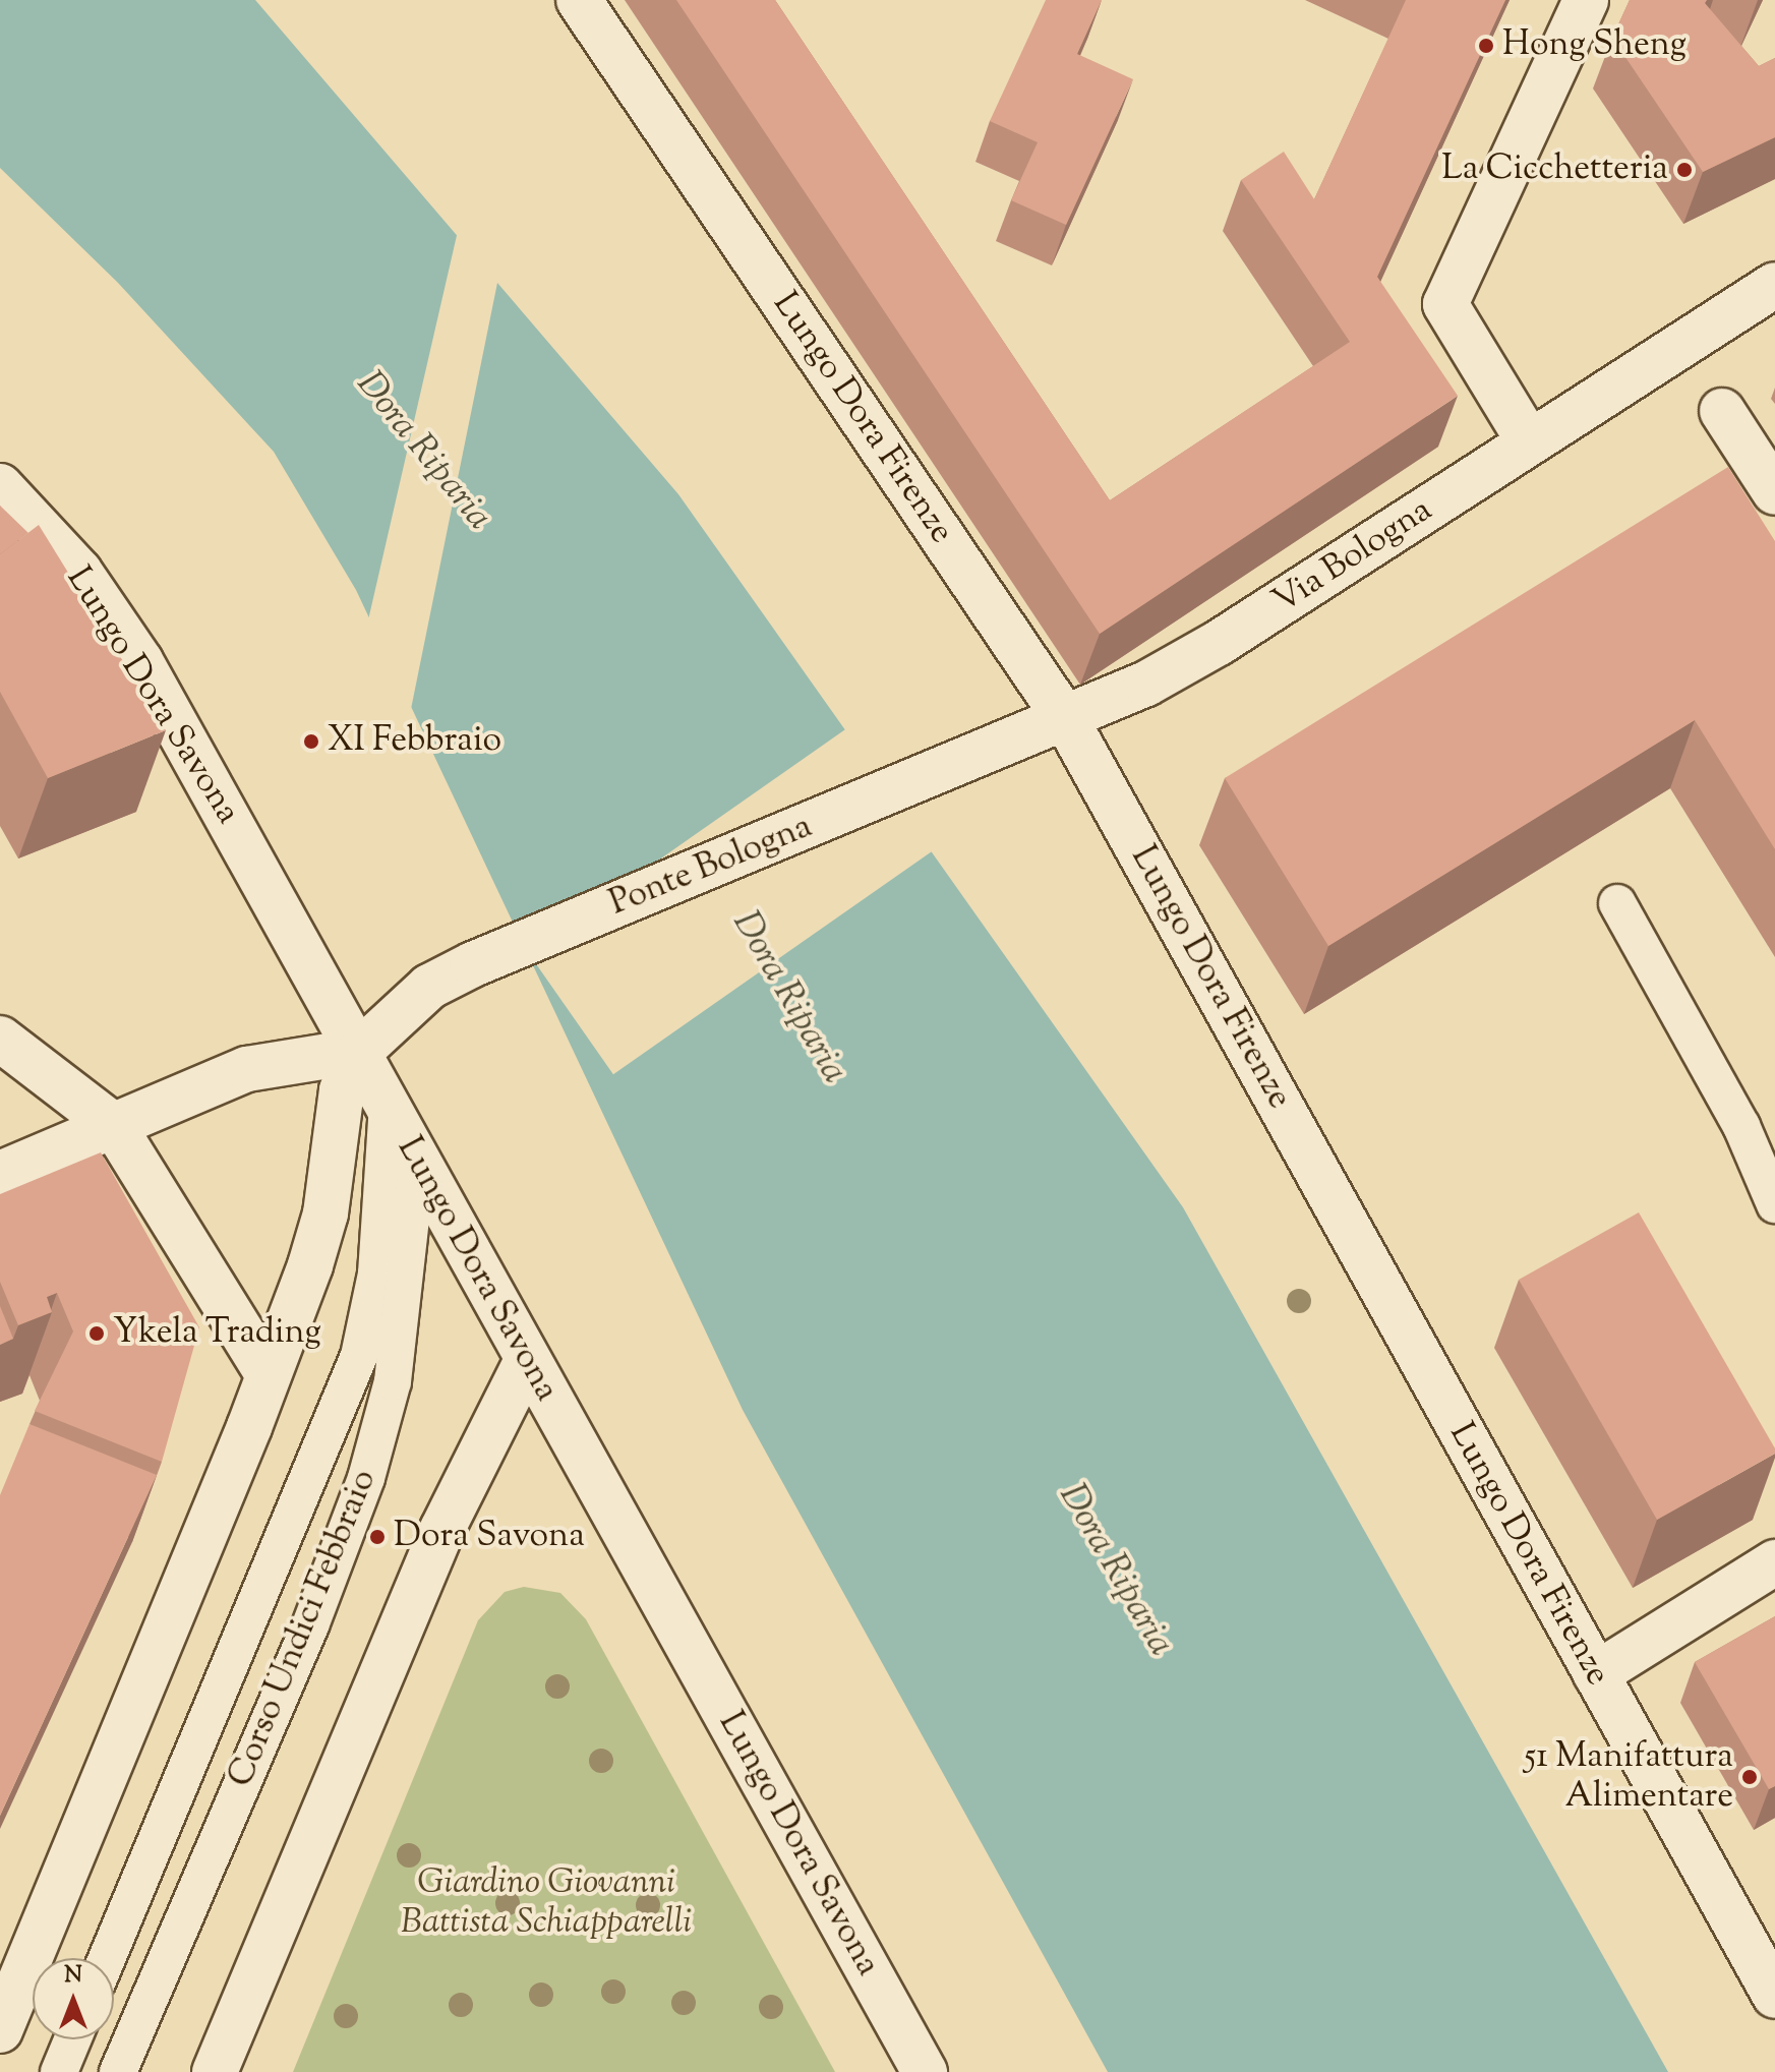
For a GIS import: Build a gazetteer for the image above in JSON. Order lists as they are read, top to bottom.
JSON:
{
  "streets": {
    "street": [
      "Lungo Dora Firenze",
      "Via Bologna",
      "Lungo Dora Savona",
      "Ponte Bologna"
    ],
    "lane": ["Corso Undici Febbraio"]
  },
  "crossings": [
    ["Lungo Dora Firenze", "Via Bologna"],
    ["Via Bologna", "Ponte Bologna"],
    ["Lungo Dora Savona", "Ponte Bologna"],
    ["Lungo Dora Savona", "Corso Undici Febbraio"]
  ],
  "water": ["Dora Riparia"],
  "parks": ["Giardino Giovanni Battista Schiapparelli"],
  "places": [
    "Hong Sheng",
    "La Cicchetteria",
    "XI Febbraio",
    "Ykela Trading",
    "Dora Savona",
    "51 Manifattura Alimentare"
  ],
  "north": "top"
}
